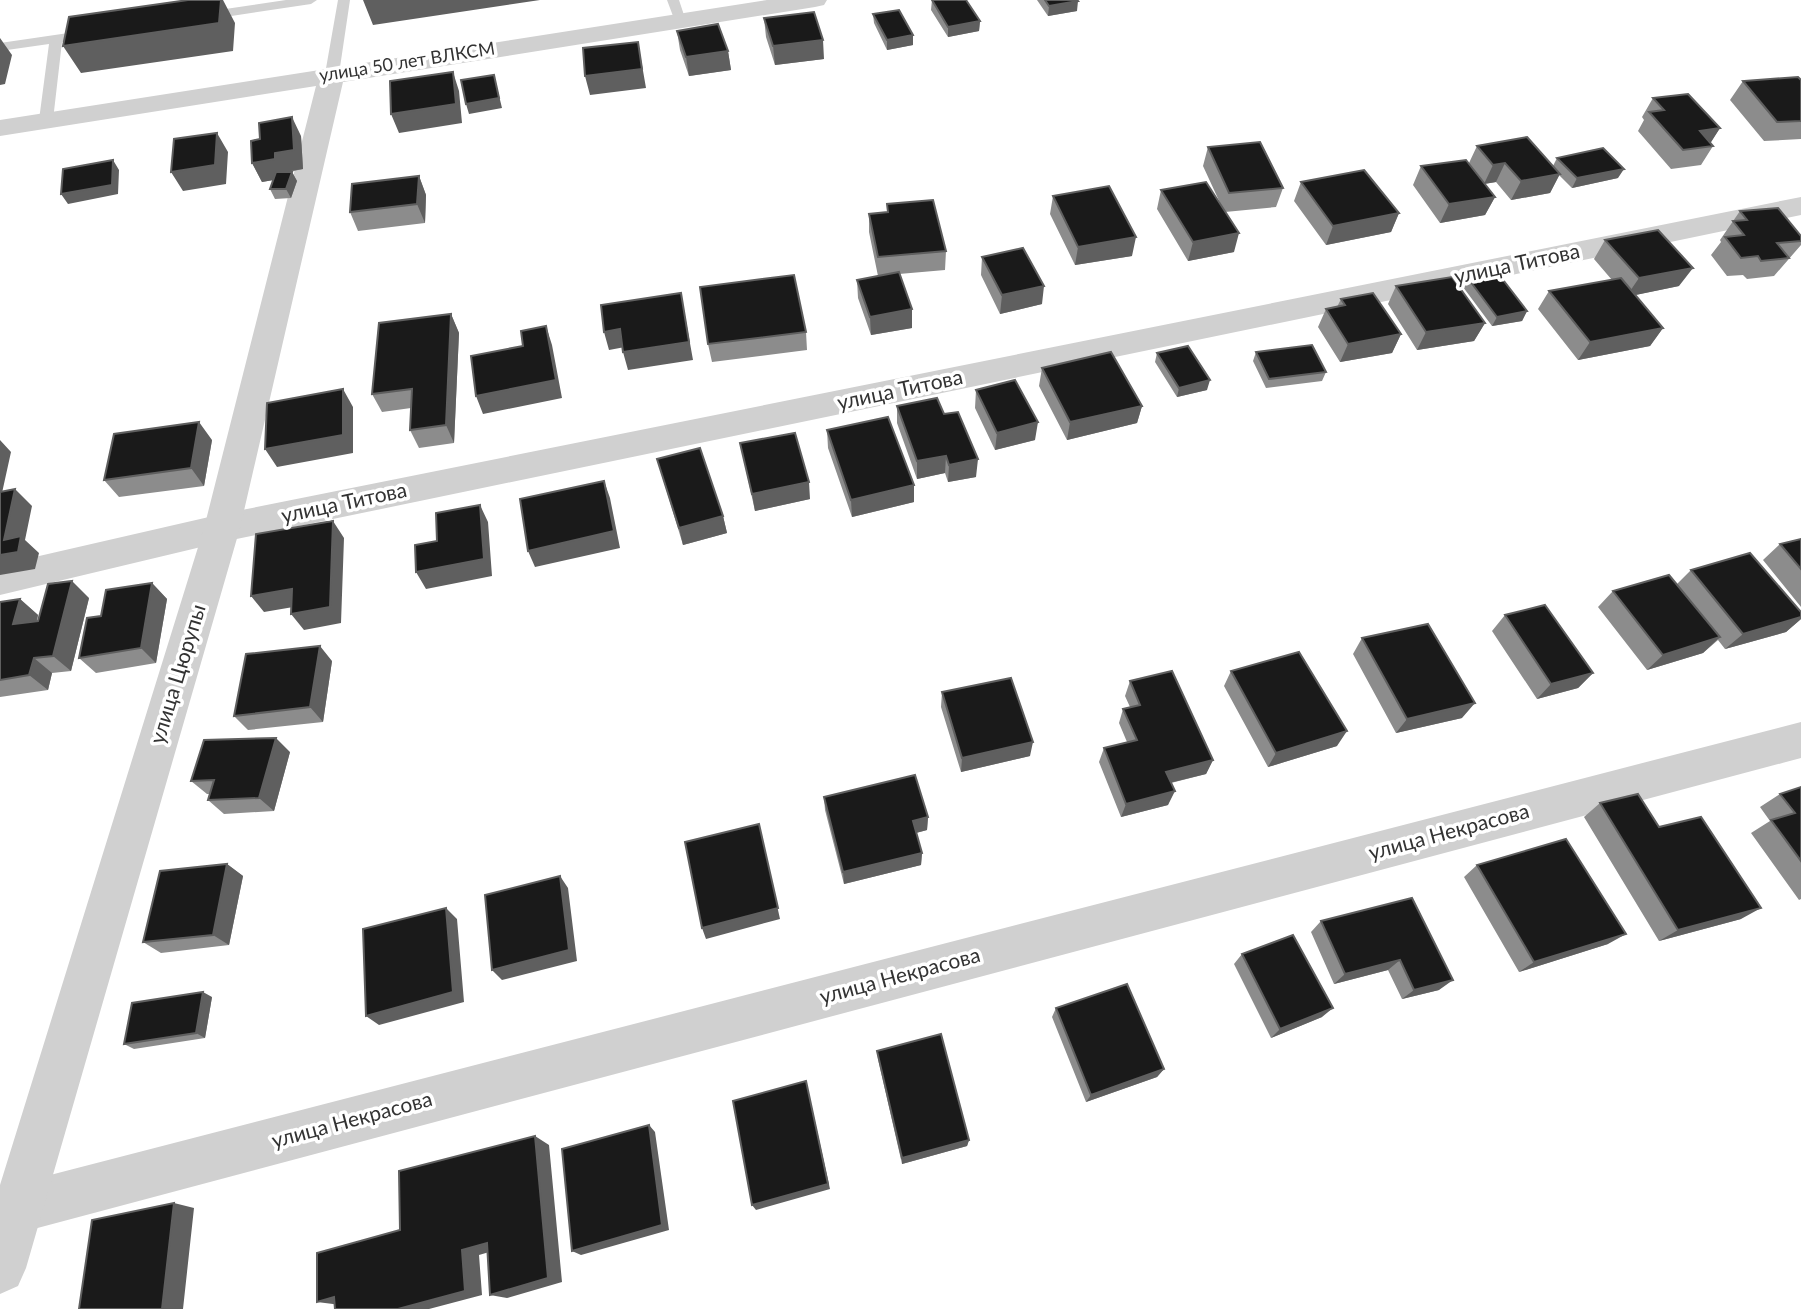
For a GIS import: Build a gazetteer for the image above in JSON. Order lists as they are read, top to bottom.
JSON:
{
  "streets": {
    "street": [
      "улица 50 лет ВЛКСМ",
      "улица Титова",
      "улица Цюрупы",
      "улица Некрасова"
    ]
  },
  "crossings": [
    ["улица 50 лет ВЛКСМ", "улица Цюрупы"],
    ["улица Титова", "улица Цюрупы"],
    ["улица Цюрупы", "улица Некрасова"]
  ]
}
